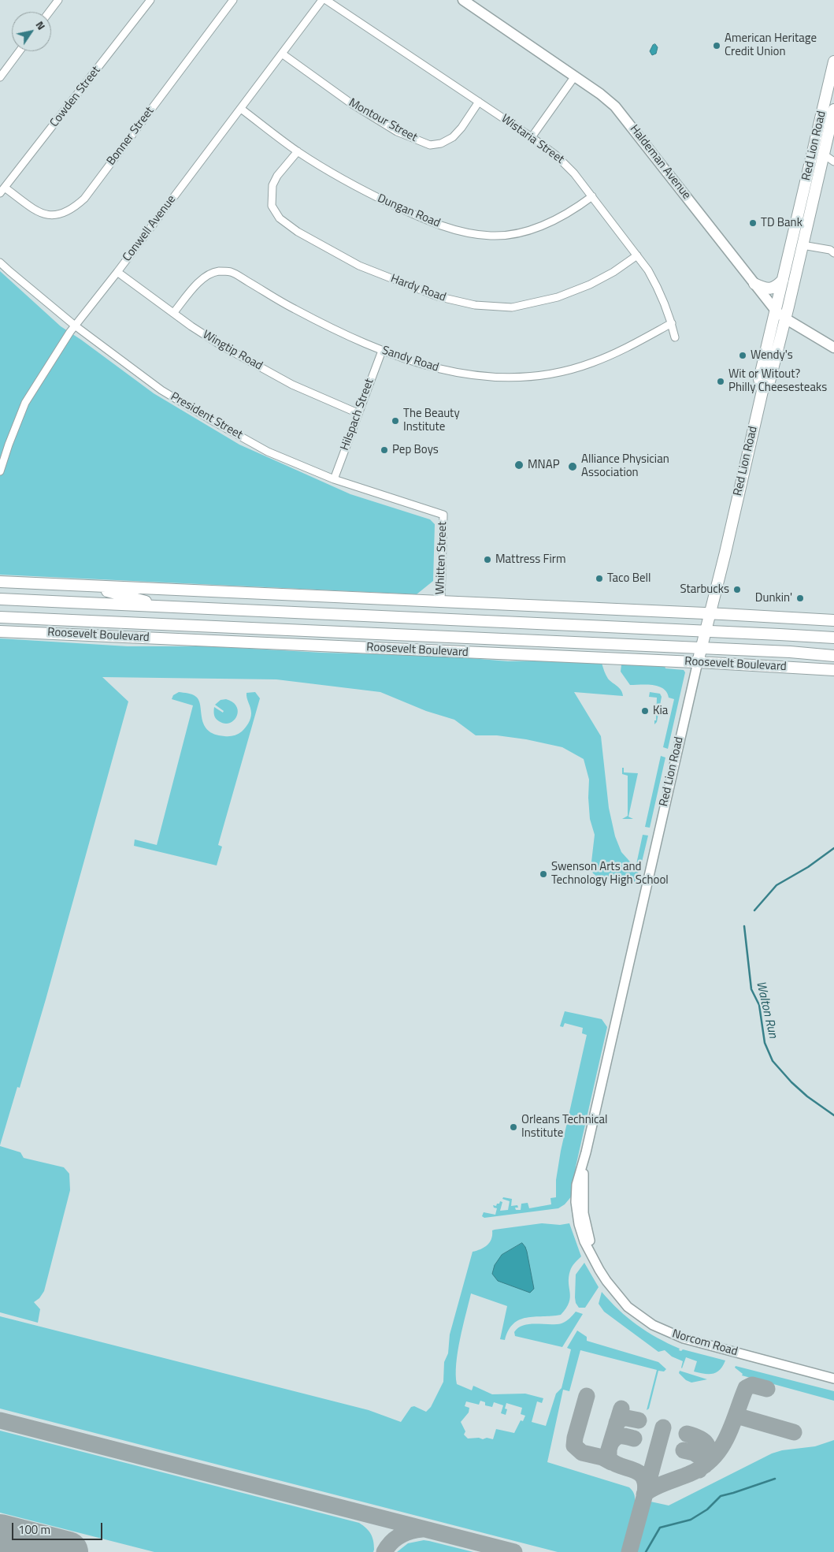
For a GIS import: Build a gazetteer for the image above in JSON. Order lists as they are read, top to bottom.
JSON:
{
  "streets": {
    "main road": ["Red Lion Road", "Haldeman Avenue", "Roosevelt Boulevard"],
    "street": [
      "Cowden Street",
      "Montour Street",
      "Bonner Street",
      "Wistaria Street",
      "Dungan Road",
      "Conwell Avenue",
      "Hardy Road",
      "Wingtip Road",
      "Sandy Road",
      "Hilspach Street",
      "President Street",
      "Whitten Street",
      "Norcom Road"
    ]
  },
  "crossings": [
    ["Cowden Street", "Bonner Street"],
    ["Montour Street", "Wistaria Street"],
    ["Montour Street", "Conwell Avenue"],
    ["Wistaria Street", "Dungan Road"],
    ["Wistaria Street", "Hardy Road"],
    ["Wistaria Street", "Sandy Road"],
    ["Red Lion Road", "Haldeman Avenue"],
    ["Red Lion Road", "Roosevelt Boulevard"],
    ["Red Lion Road", "Norcom Road"],
    ["Dungan Road", "Conwell Avenue"],
    ["Dungan Road", "Hardy Road"],
    ["Conwell Avenue", "Wingtip Road"],
    ["Conwell Avenue", "President Street"],
    ["Wingtip Road", "Sandy Road"],
    ["Wingtip Road", "Hilspach Street"],
    ["Sandy Road", "Hilspach Street"],
    ["Hilspach Street", "President Street"],
    ["President Street", "Whitten Street"]
  ],
  "water": ["Walton Run"],
  "places": [
    "American Heritage Credit Union",
    "TD Bank",
    "Wendy's",
    "Wit or Witout? Philly Cheesesteaks",
    "The Beauty Institute",
    "Pep Boys",
    "MNAP",
    "Alliance Physician Association",
    "Mattress Firm",
    "Taco Bell",
    "Starbucks",
    "Dunkin'",
    "Kia",
    "Swenson Arts and Technology High School",
    "Orleans Technical Institute"
  ],
  "scale_bar": "100 m",
  "north": "top right"
}
